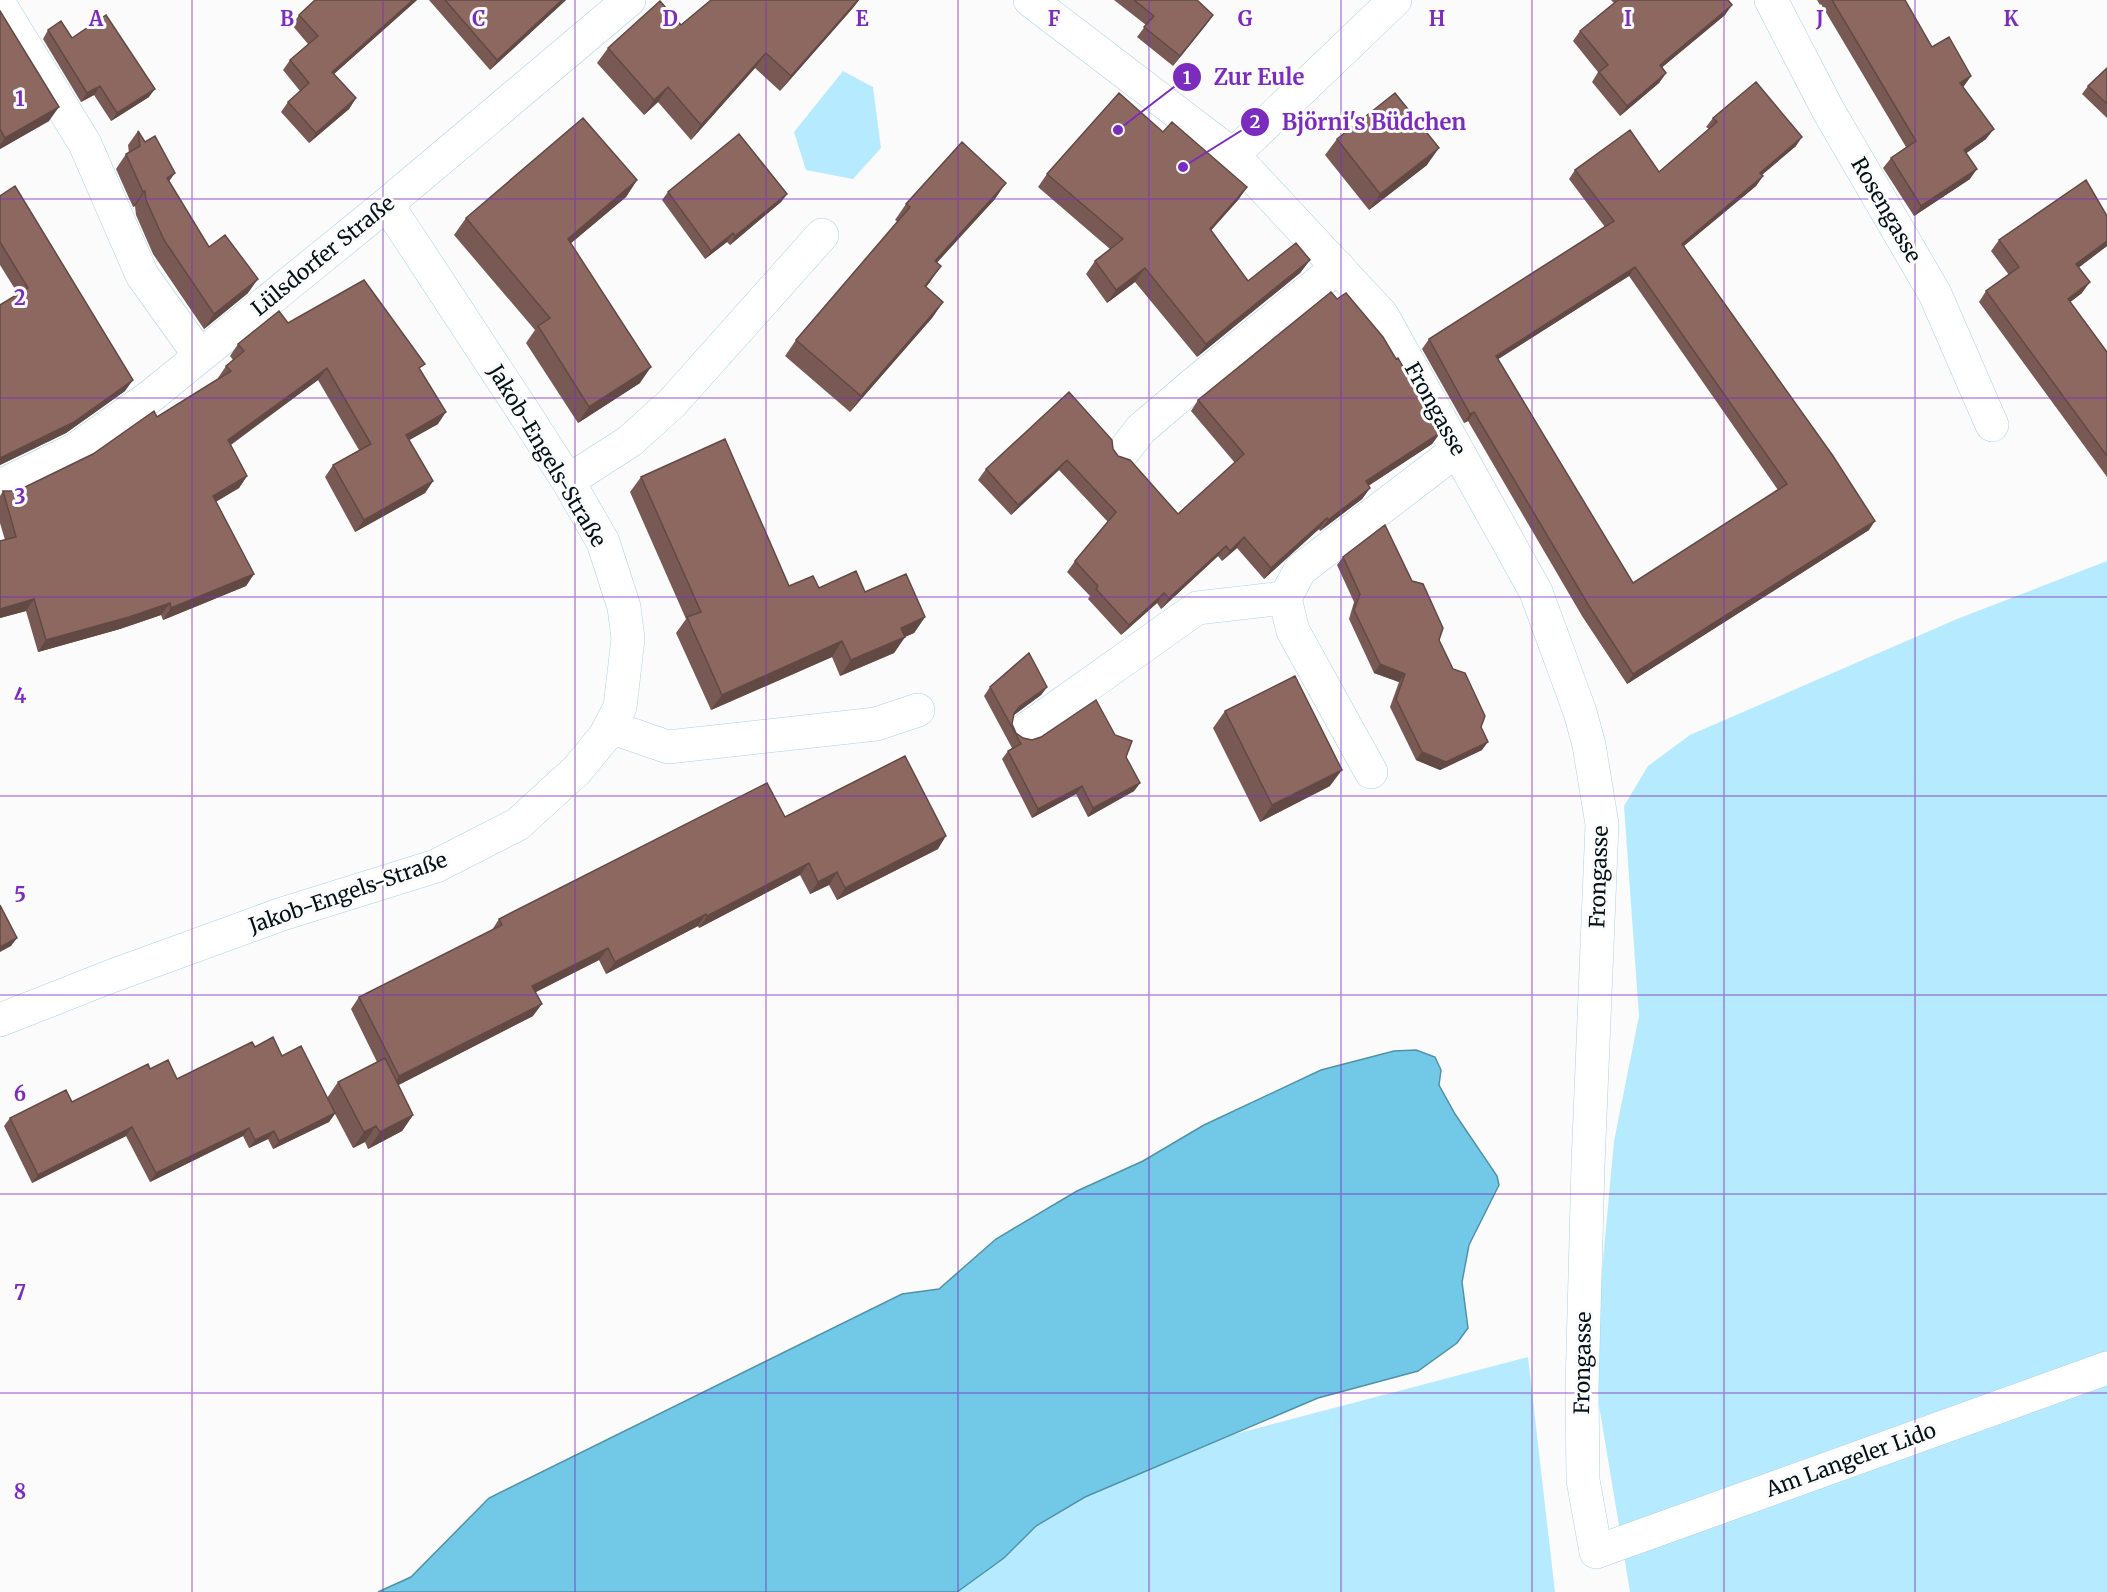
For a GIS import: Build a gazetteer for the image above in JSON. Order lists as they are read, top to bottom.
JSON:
{
  "streets": {
    "street": [
      "Rosengasse",
      "Lülsdorfer Straße",
      "Frongasse",
      "Jakob-Engels-Straße",
      "Am Langeler Lido"
    ]
  },
  "crossings": [
    ["Lülsdorfer Straße", "Jakob-Engels-Straße"],
    ["Frongasse", "Am Langeler Lido"]
  ],
  "places": ["Zur Eule", "Björni's Büdchen"],
  "grid": {
    "columns": [
      "A",
      "B",
      "C",
      "D",
      "E",
      "F",
      "G",
      "H",
      "I",
      "J",
      "K"
    ],
    "rows": [
      "1",
      "2",
      "3",
      "4",
      "5",
      "6",
      "7",
      "8"
    ]
  }
}
